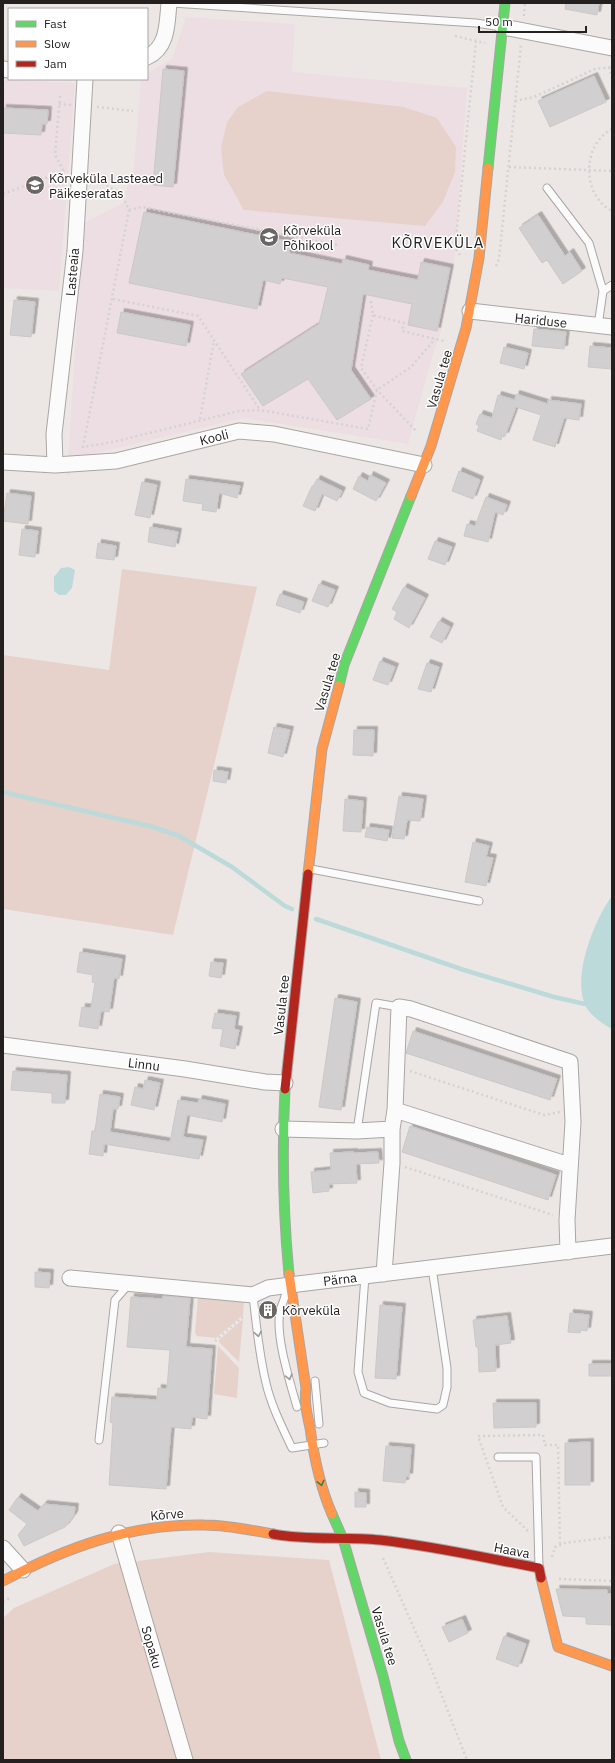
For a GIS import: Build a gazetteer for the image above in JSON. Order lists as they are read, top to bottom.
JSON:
{
  "streets": {
    "street": [
      "Lasteaia",
      "Hariduse",
      "Vasula tee",
      "Kooli",
      "Linnu",
      "Pärna",
      "Kõrve",
      "Haava",
      "Sopaku"
    ]
  },
  "crossings": [
    ["Lasteaia", "Kooli"],
    ["Hariduse", "Vasula tee"],
    ["Vasula tee", "Kooli"],
    ["Vasula tee", "Linnu"],
    ["Vasula tee", "Pärna"],
    ["Vasula tee", "Kõrve"],
    ["Vasula tee", "Haava"],
    ["Kõrve", "Haava"],
    ["Kõrve", "Sopaku"]
  ],
  "districts": ["KÕRVEKÜLA"],
  "places": {
    "school or university": ["Kõrveküla Lasteaed Päikeseratas", "Kõrveküla Põhikool"],
    "building": ["Kõrveküla"]
  },
  "legend": ["Fast", "Slow", "Jam"],
  "scale_bar": "50 m"
}
